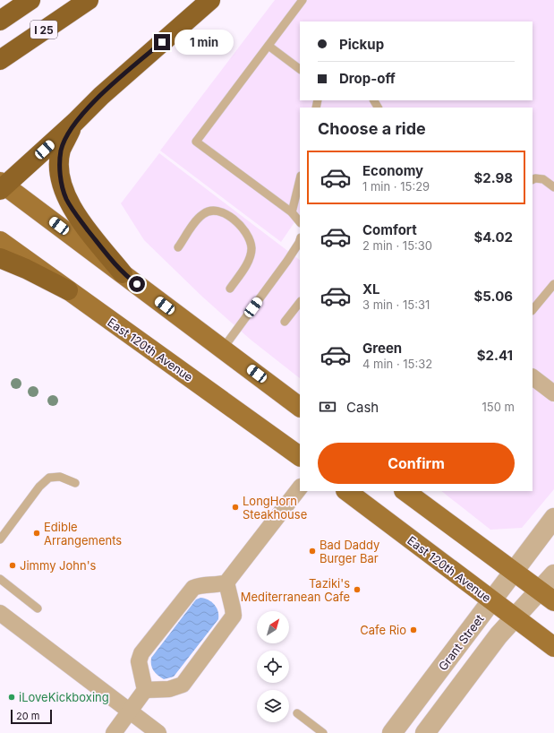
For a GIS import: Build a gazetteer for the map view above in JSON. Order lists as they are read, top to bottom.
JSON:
{
  "streets": {
    "highway": ["I 25"],
    "main road": ["East 120th Avenue"],
    "street": ["Grant Street"]
  },
  "crossings": [
    ["East 120th Avenue", "Grant Street"]
  ],
  "places": [
    "LongHorn Steakhouse",
    "Edible Arrangements",
    "Bad Daddy Burger Bar",
    "Jimmy John's",
    "Taziki's Mediterranean Cafe",
    "Cafe Rio",
    "iLoveKickboxing"
  ],
  "scale_bar": "20 m",
  "north": "top right",
  "page": {
    "banner": ["Pickup", "Drop-off"],
    "bubble": "1 min",
    "heading": "Choose a ride",
    "list": [
      {
        "name": "Economy",
        "note": "1 min · 15:29",
        "value": "$2.98"
      },
      {
        "name": "Comfort",
        "note": "2 min · 15:30",
        "value": "$4.02"
      },
      {
        "name": "XL",
        "note": "3 min · 15:31",
        "value": "$5.06"
      },
      {
        "name": "Green",
        "note": "4 min · 15:32",
        "value": "$2.41"
      }
    ],
    "pay": ["Cash", "150 m"],
    "buttons": "Confirm",
    "scale": "20 m"
  }
}
